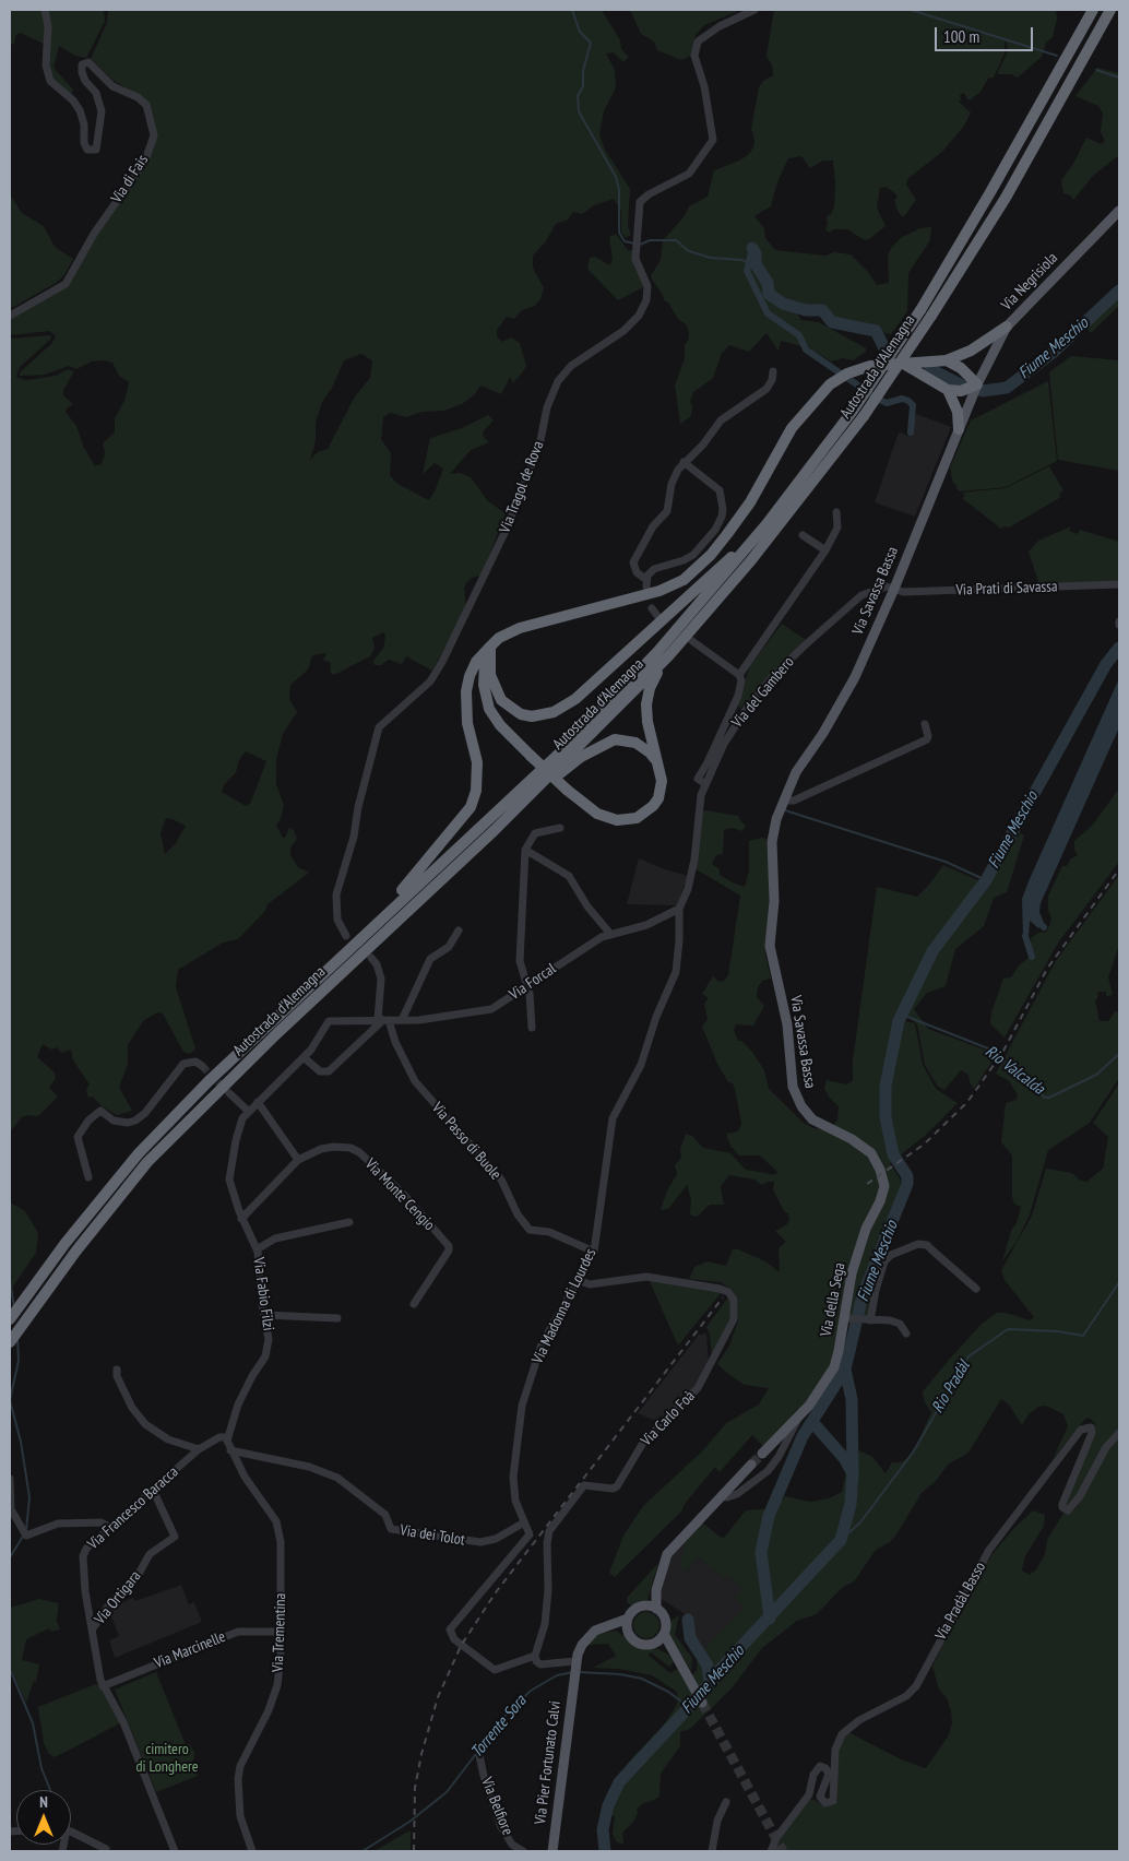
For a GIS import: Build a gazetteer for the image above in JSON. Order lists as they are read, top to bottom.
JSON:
{
  "streets": {
    "highway": ["Autostrada d'Alemagna"],
    "main road": [
      "Via Negrisiola",
      "Via Savassa Bassa",
      "Via della Sega",
      "Via Pier Fortunato Calvi"
    ],
    "street": [
      "Via di Fais",
      "Via Tragol de Rova",
      "Via Prati di Savassa",
      "Via del Gambero",
      "Via Forcal",
      "Via Passo di Buole",
      "Via Monte Cengio",
      "Via Fabio Filzi",
      "Via Madonna di Lourdes",
      "Via Carlo Foà",
      "Via Francesco Baracca",
      "Via dei Tolot",
      "Via Ortigara",
      "Via Pradàl Basso",
      "Via Trementina",
      "Via Marcinelle",
      "Via Belfiore"
    ]
  },
  "crossings": [
    ["Via Negrisiola", "Via Savassa Bassa"],
    ["Via Prati di Savassa", "Via Savassa Bassa"],
    ["Via Prati di Savassa", "Via del Gambero"],
    ["Via Savassa Bassa", "Via del Gambero"],
    ["Via Savassa Bassa", "Via della Sega"],
    ["Via del Gambero", "Via Forcal"],
    ["Via del Gambero", "Via Madonna di Lourdes"],
    ["Via Forcal", "Via Passo di Buole"],
    ["Via Forcal", "Via Fabio Filzi"],
    ["Via Forcal", "Via Madonna di Lourdes"],
    ["Via Passo di Buole", "Via Fabio Filzi"],
    ["Via Passo di Buole", "Via Madonna di Lourdes"],
    ["Via Monte Cengio", "Via Fabio Filzi"],
    ["Via Fabio Filzi", "Via Francesco Baracca"],
    ["Via Madonna di Lourdes", "Via Carlo Foà"],
    ["Via Madonna di Lourdes", "Via dei Tolot"],
    ["Via Francesco Baracca", "Via Ortigara"],
    ["Via Francesco Baracca", "Via Marcinelle"],
    ["Via dei Tolot", "Via Trementina"],
    ["Via Trementina", "Via Marcinelle"]
  ],
  "water": [
    "Fiume Meschio",
    "Rio Valcalda",
    "Rio Pradàl",
    "Torrente Sora"
  ],
  "parks": ["cimitero di Longhere"],
  "scale_bar": "100 m",
  "north": "top"
}
